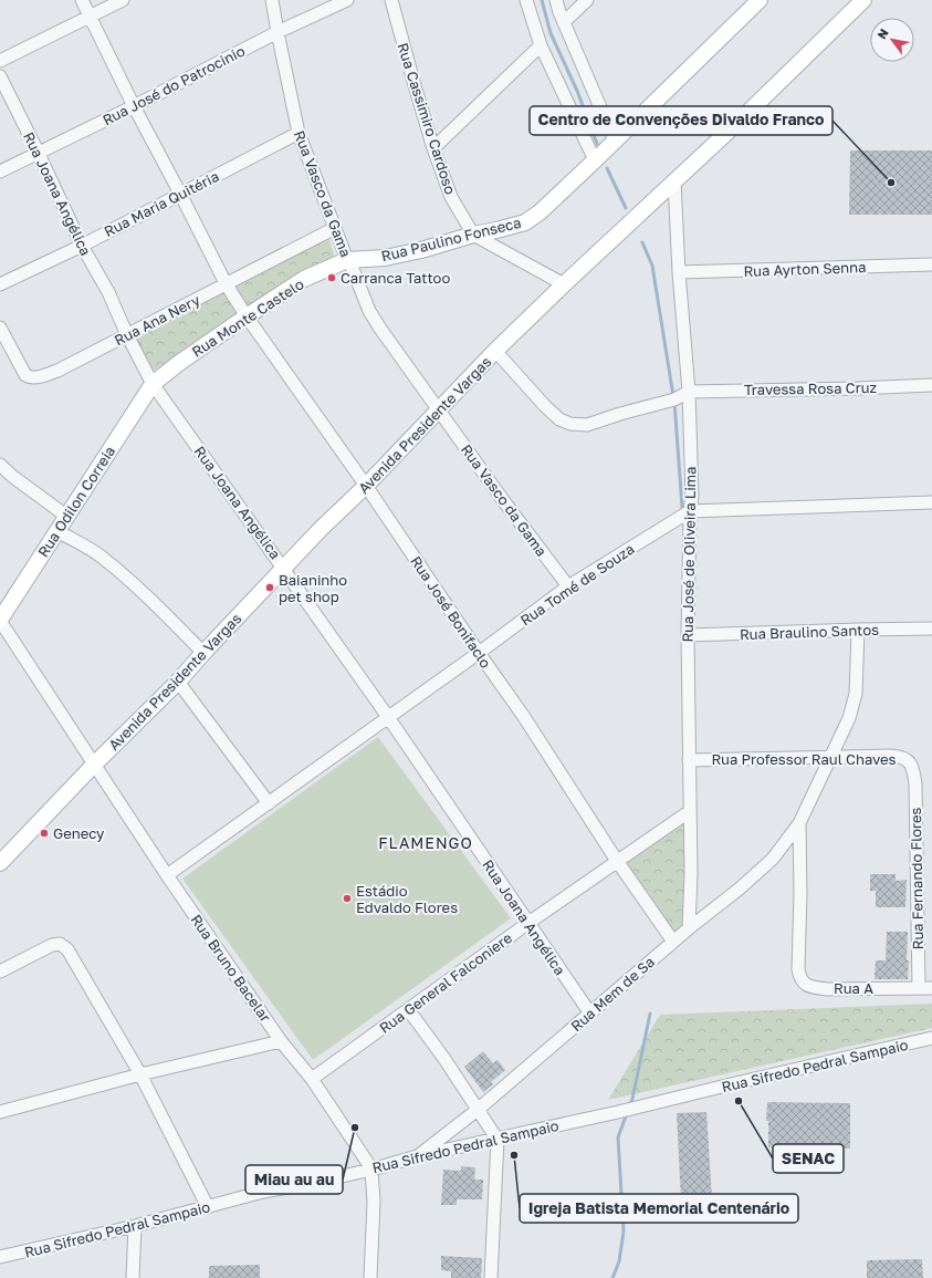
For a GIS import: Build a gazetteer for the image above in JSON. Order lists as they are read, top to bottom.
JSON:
{
  "streets": {
    "main road": [
      "Rua Paulino Fonseca",
      "Rua Monte Castelo",
      "Avenida Presidente Vargas",
      "Rua Odilon Correia"
    ],
    "street": [
      "Rua José do Patrocinio",
      "Rua Cassimiro Cardoso",
      "Rua Joana Angélica",
      "Rua Vasco da Gama",
      "Rua Maria Quitéria",
      "Rua Ayrton Senna",
      "Rua Ana Nery",
      "Travessa Rosa Cruz",
      "Rua José de Oliveira Lima",
      "Rua Tomé de Souza",
      "Rua José Bonifaclo",
      "Rua Braulino Santos",
      "Rua Professor Raul Chaves",
      "Rua Fernando Flores",
      "Rua Bruno Bacelar",
      "Rua General Falconiere",
      "Rua A",
      "Rua Mem de Sa",
      "Rua Sifredo Pedral Sampaio"
    ]
  },
  "crossings": [
    ["Rua José do Patrocinio", "Rua Joana Angélica"],
    ["Rua José do Patrocinio", "Rua Vasco da Gama"],
    ["Rua José do Patrocinio", "Rua José Bonifaclo"],
    ["Rua Cassimiro Cardoso", "Rua Paulino Fonseca"],
    ["Rua Joana Angélica", "Rua Maria Quitéria"],
    ["Rua Joana Angélica", "Rua Monte Castelo"],
    ["Rua Joana Angélica", "Rua Ana Nery"],
    ["Rua Joana Angélica", "Avenida Presidente Vargas"],
    ["Rua Joana Angélica", "Rua Odilon Correia"],
    ["Rua Joana Angélica", "Rua Tomé de Souza"],
    ["Rua Joana Angélica", "Rua General Falconiere"],
    ["Rua Joana Angélica", "Rua Mem de Sa"],
    ["Rua Vasco da Gama", "Rua Maria Quitéria"],
    ["Rua Vasco da Gama", "Rua Paulino Fonseca"],
    ["Rua Vasco da Gama", "Rua Monte Castelo"],
    ["Rua Vasco da Gama", "Rua Ana Nery"],
    ["Rua Vasco da Gama", "Avenida Presidente Vargas"],
    ["Rua Vasco da Gama", "Rua Tomé de Souza"],
    ["Rua Maria Quitéria", "Rua José Bonifaclo"],
    ["Rua Paulino Fonseca", "Rua Monte Castelo"],
    ["Rua Ayrton Senna", "Rua José de Oliveira Lima"],
    ["Rua Monte Castelo", "Rua Odilon Correia"],
    ["Rua Monte Castelo", "Rua José Bonifaclo"],
    ["Rua Ana Nery", "Rua José Bonifaclo"],
    ["Travessa Rosa Cruz", "Rua José de Oliveira Lima"],
    ["Avenida Presidente Vargas", "Rua José de Oliveira Lima"],
    ["Avenida Presidente Vargas", "Rua José Bonifaclo"],
    ["Avenida Presidente Vargas", "Rua Bruno Bacelar"],
    ["Rua Odilon Correia", "Rua Bruno Bacelar"],
    ["Rua José de Oliveira Lima", "Rua Tomé de Souza"],
    ["Rua José de Oliveira Lima", "Rua Braulino Santos"],
    ["Rua José de Oliveira Lima", "Rua Professor Raul Chaves"],
    ["Rua José de Oliveira Lima", "Rua General Falconiere"],
    ["Rua José de Oliveira Lima", "Rua Mem de Sa"],
    ["Rua Tomé de Souza", "Rua José Bonifaclo"],
    ["Rua Tomé de Souza", "Rua Bruno Bacelar"],
    ["Rua José Bonifaclo", "Rua General Falconiere"],
    ["Rua José Bonifaclo", "Rua Mem de Sa"],
    ["Rua Professor Raul Chaves", "Rua Fernando Flores"],
    ["Rua Fernando Flores", "Rua A"],
    ["Rua Bruno Bacelar", "Rua General Falconiere"],
    ["Rua Bruno Bacelar", "Rua Sifredo Pedral Sampaio"],
    ["Rua A", "Rua Mem de Sa"],
    ["Rua Mem de Sa", "Rua Sifredo Pedral Sampaio"]
  ],
  "districts": ["FLAMENGO"],
  "places": [
    "Centro de Convenções Divaldo Franco",
    "Carranca Tattoo",
    "Baianinho pet shop",
    "Genecy",
    "Estádio Edvaldo Flores",
    "SENAC",
    "Miau au au",
    "Igreja Batista Memorial Centenário"
  ],
  "north": "top left"
}
